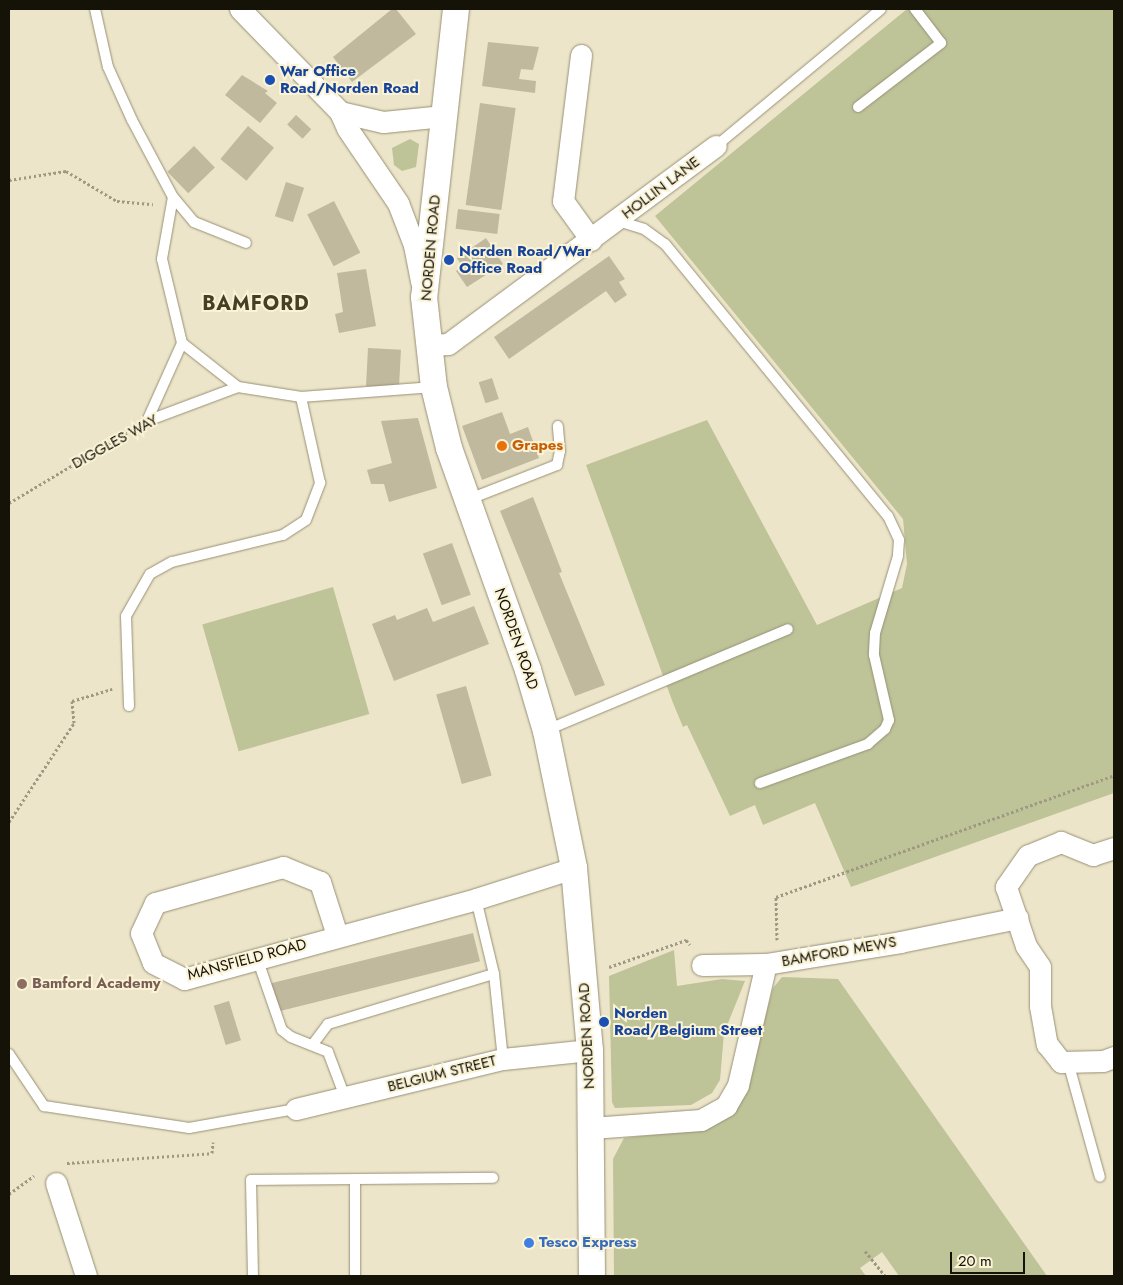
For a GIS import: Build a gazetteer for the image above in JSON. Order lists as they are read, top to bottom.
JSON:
{
  "streets": {
    "street": [
      "HOLLIN LANE",
      "NORDEN ROAD",
      "BAMFORD MEWS",
      "MANSFIELD ROAD",
      "BELGIUM STREET"
    ],
    "lane": ["DIGGLES WAY"]
  },
  "crossings": [
    ["HOLLIN LANE", "NORDEN ROAD"],
    ["NORDEN ROAD", "DIGGLES WAY"],
    ["NORDEN ROAD", "BAMFORD MEWS"],
    ["NORDEN ROAD", "MANSFIELD ROAD"],
    ["NORDEN ROAD", "BELGIUM STREET"]
  ],
  "districts": ["BAMFORD"],
  "places": [
    "War Office Road/Norden Road",
    "Norden Road/War Office Road",
    "Grapes",
    "Bamford Academy",
    "Norden Road/Belgium Street",
    "Tesco Express"
  ],
  "scale_bar": "20 m"
}
